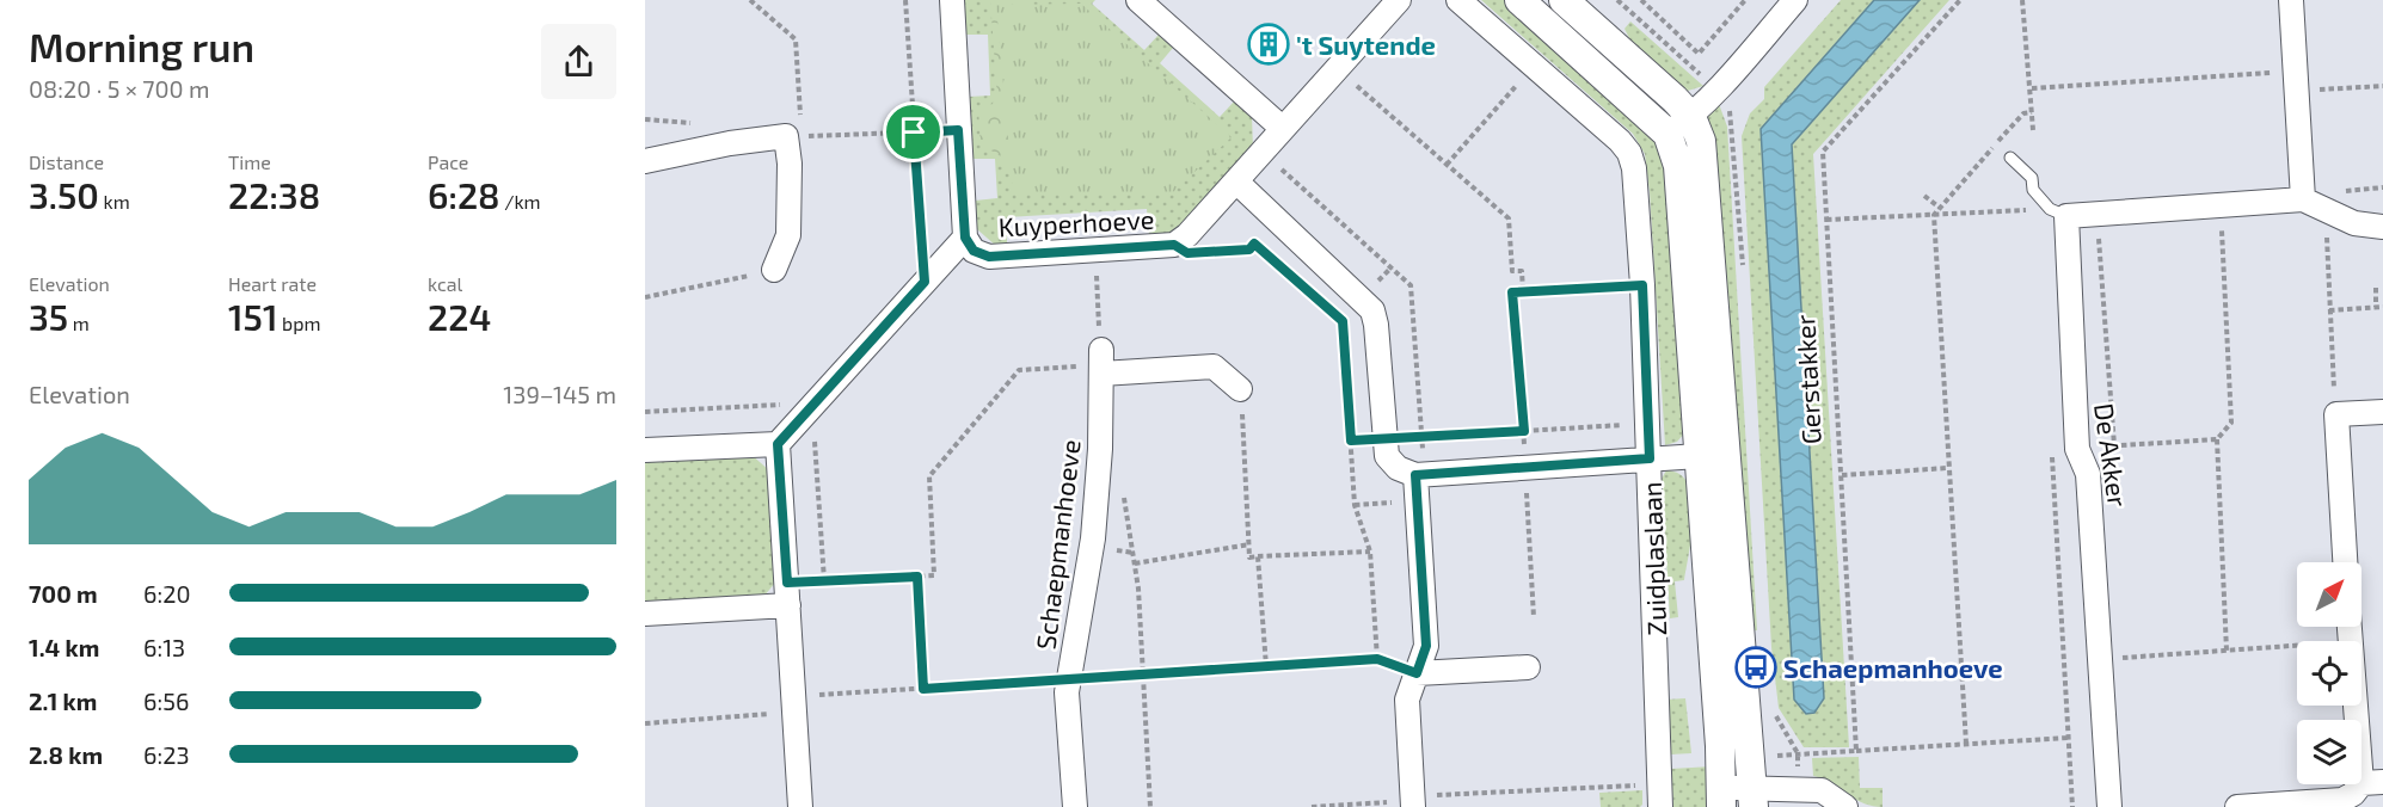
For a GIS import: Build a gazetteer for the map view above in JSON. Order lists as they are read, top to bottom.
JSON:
{
  "streets": {
    "street": [
      "Kuyperhoeve",
      "De Akker",
      "Schaepmanhoeve",
      "Zuidplaslaan"
    ],
    "path": ["Gerstakker"]
  },
  "places": {
    "building": ["'t Suytende"],
    "bus stop": ["Schaepmanhoeve"]
  },
  "north": "top right",
  "page": {
    "heading": ["Morning run", "08:20 · 5 × 700 m"],
    "stats": [
      ["Distance", "3.50 km"],
      ["Time", "22:38"],
      ["Pace", "6:28 /km"],
      ["Elevation", "35 m"],
      ["Heart rate", "151 bpm"],
      ["kcal", "224"]
    ],
    "chart": ["Elevation", "139–145 m"],
    "list": [
      {
        "name": "700 m",
        "note": "6:20"
      },
      {
        "name": "1.4 km",
        "note": "6:13"
      },
      {
        "name": "2.1 km",
        "note": "6:56"
      },
      {
        "name": "2.8 km",
        "note": "6:23"
      }
    ]
  }
}
